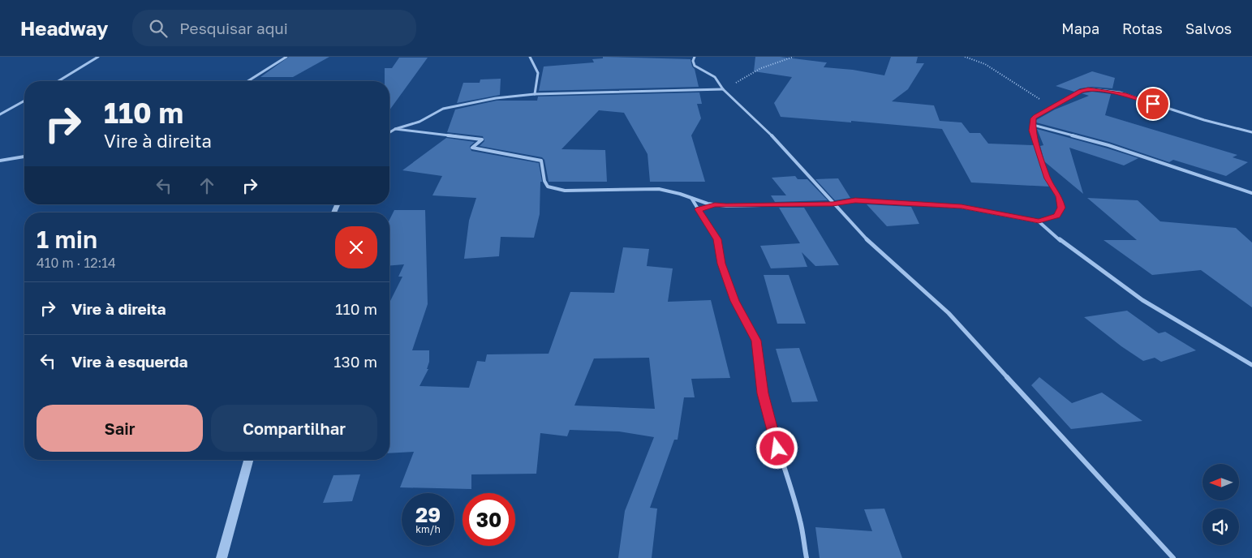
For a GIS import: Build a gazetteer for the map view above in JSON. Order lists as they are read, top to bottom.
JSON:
{
  "north": "left",
  "page": {
    "header": "Headway",
    "search": "Pesquisar aqui",
    "nav": ["Mapa", "Rotas", "Salvos"],
    "turn": ["110 m", "Vire à direita"],
    "heading": ["1 min", "410 m · 12:14"],
    "list": [
      {
        "name": "Vire à direita",
        "value": "110 m"
      },
      {
        "name": "Vire à esquerda",
        "value": "130 m"
      }
    ],
    "buttons": ["Sair", "Compartilhar"],
    "speed": "29 km/h",
    "limit": "30"
  }
}
